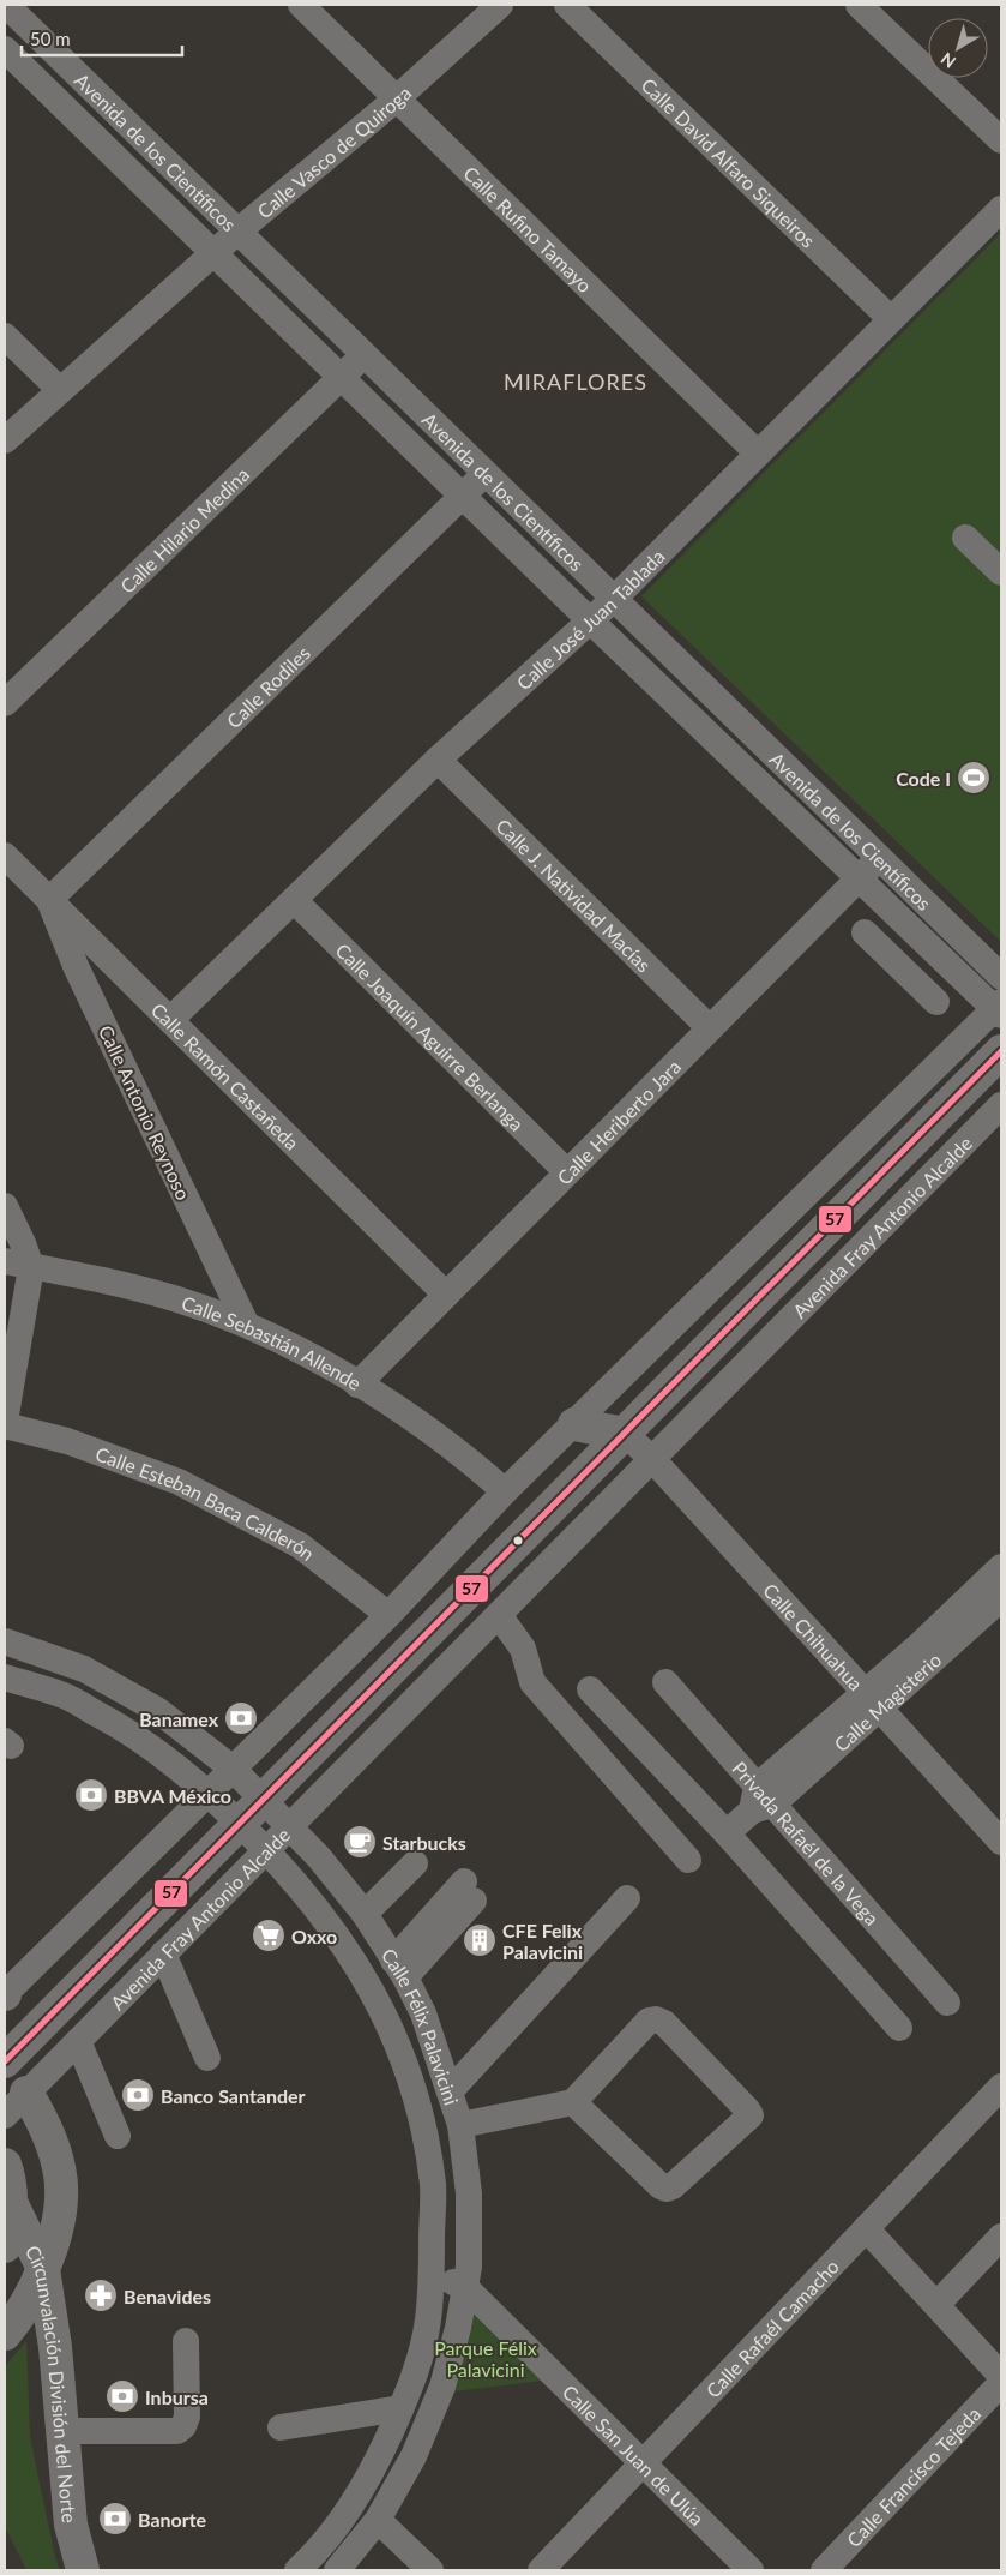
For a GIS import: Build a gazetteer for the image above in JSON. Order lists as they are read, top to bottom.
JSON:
{
  "streets": {
    "main road": ["Avenida Fray Antonio Alcalde", "Circunvalación División del Norte"],
    "street": [
      "Calle Vasco de Quiroga",
      "Avenida de los Científicos",
      "Calle David Alfaro Siqueiros",
      "Calle Rufino Tamayo",
      "Calle Hilario Medina",
      "Calle José Juan Tablada",
      "Calle Rodiles",
      "Calle J. Natividad Macías",
      "Calle Joaquín Aguirre Berlanga",
      "Calle Ramón Castañeda",
      "Calle Antonio Reynoso",
      "Calle Heriberto Jara",
      "Calle Sebastián Allende",
      "Calle Esteban Baca Calderón",
      "Calle Chihuahua",
      "Calle Magisterio",
      "Privada Rafaél de la Vega",
      "Calle Félix Palavicini",
      "Calle Rafaél Camacho",
      "Calle San Juan de Ulúa",
      "Calle Francisco Tejeda"
    ]
  },
  "crossings": [
    ["Calle Vasco de Quiroga", "Avenida de los Científicos"],
    ["Calle Vasco de Quiroga", "Calle Rufino Tamayo"],
    ["Avenida de los Científicos", "Calle Hilario Medina"],
    ["Avenida de los Científicos", "Calle José Juan Tablada"],
    ["Avenida de los Científicos", "Calle Rodiles"],
    ["Avenida de los Científicos", "Calle Heriberto Jara"],
    ["Calle David Alfaro Siqueiros", "Calle José Juan Tablada"],
    ["Calle Rufino Tamayo", "Calle José Juan Tablada"],
    ["Calle José Juan Tablada", "Calle J. Natividad Macías"],
    ["Calle José Juan Tablada", "Calle Joaquín Aguirre Berlanga"],
    ["Calle José Juan Tablada", "Calle Ramón Castañeda"],
    ["Calle Rodiles", "Calle Ramón Castañeda"],
    ["Calle Rodiles", "Calle Antonio Reynoso"],
    ["Calle J. Natividad Macías", "Calle Heriberto Jara"],
    ["Calle Joaquín Aguirre Berlanga", "Calle Heriberto Jara"],
    ["Calle Ramón Castañeda", "Calle Antonio Reynoso"],
    ["Calle Ramón Castañeda", "Calle Heriberto Jara"],
    ["Calle Antonio Reynoso", "Calle Sebastián Allende"],
    ["Calle Heriberto Jara", "Calle Sebastián Allende"],
    ["Avenida Fray Antonio Alcalde", "Calle Chihuahua"],
    ["Avenida Fray Antonio Alcalde", "Calle Félix Palavicini"],
    ["Calle Chihuahua", "Calle Magisterio"],
    ["Calle Magisterio", "Privada Rafaél de la Vega"],
    ["Calle Félix Palavicini", "Calle San Juan de Ulúa"],
    ["Calle Rafaél Camacho", "Calle San Juan de Ulúa"]
  ],
  "districts": ["MIRAFLORES"],
  "parks": ["Parque Félix Palavicini"],
  "places": {
    "sports": ["Code I"],
    "bank": [
      "Banamex",
      "BBVA México",
      "Banco Santander",
      "Inbursa",
      "Banorte"
    ],
    "cafe": ["Starbucks"],
    "supermarket": ["Oxxo"],
    "building": ["CFE Felix Palavicini"],
    "pharmacy": ["Benavides"]
  },
  "lines": ["transit line 57"],
  "scale_bar": "50 m",
  "north": "bottom left"
}
